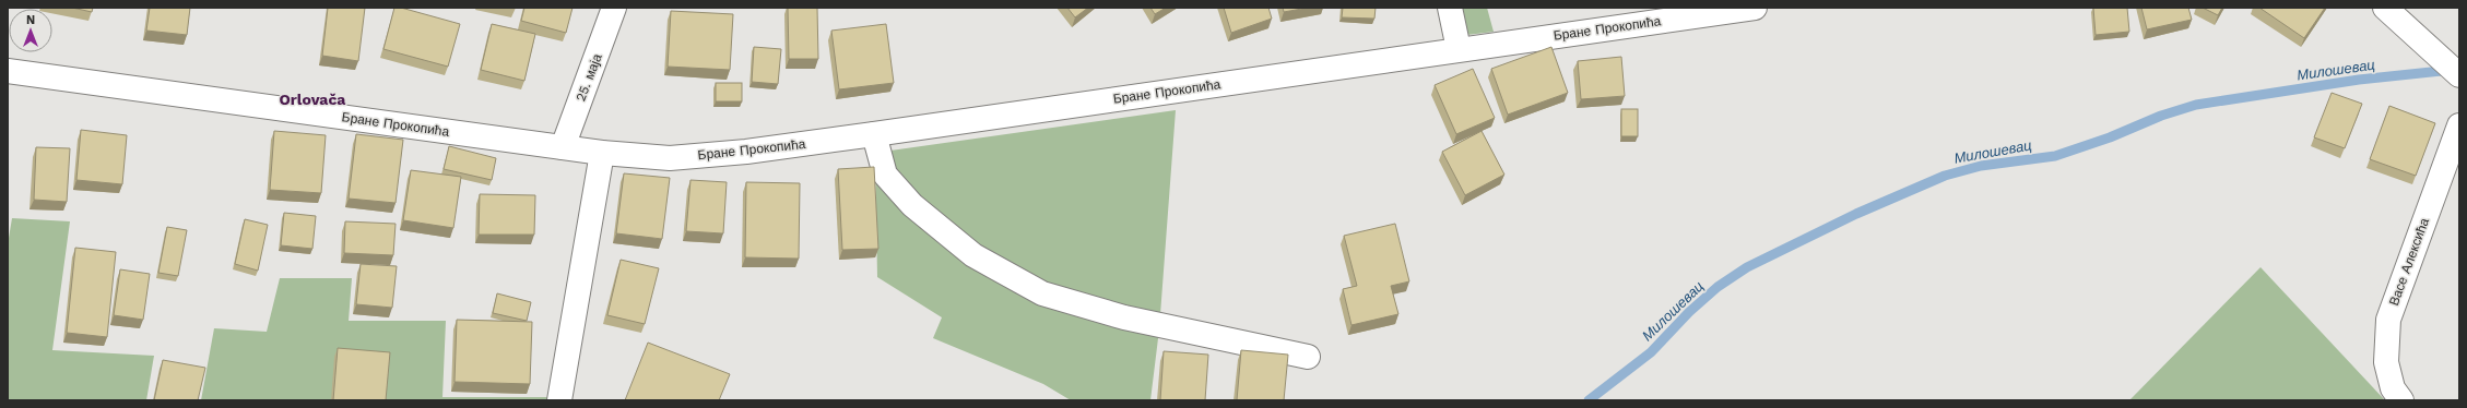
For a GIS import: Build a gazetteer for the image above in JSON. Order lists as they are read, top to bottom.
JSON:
{
  "streets": {
    "street": ["Бране Прокопића", "25. маја", "Васе Алексића"]
  },
  "crossings": [
    ["Бране Прокопића", "25. маја"]
  ],
  "districts": ["Orlovača"],
  "water": ["Милошевац"],
  "north": "top"
}
